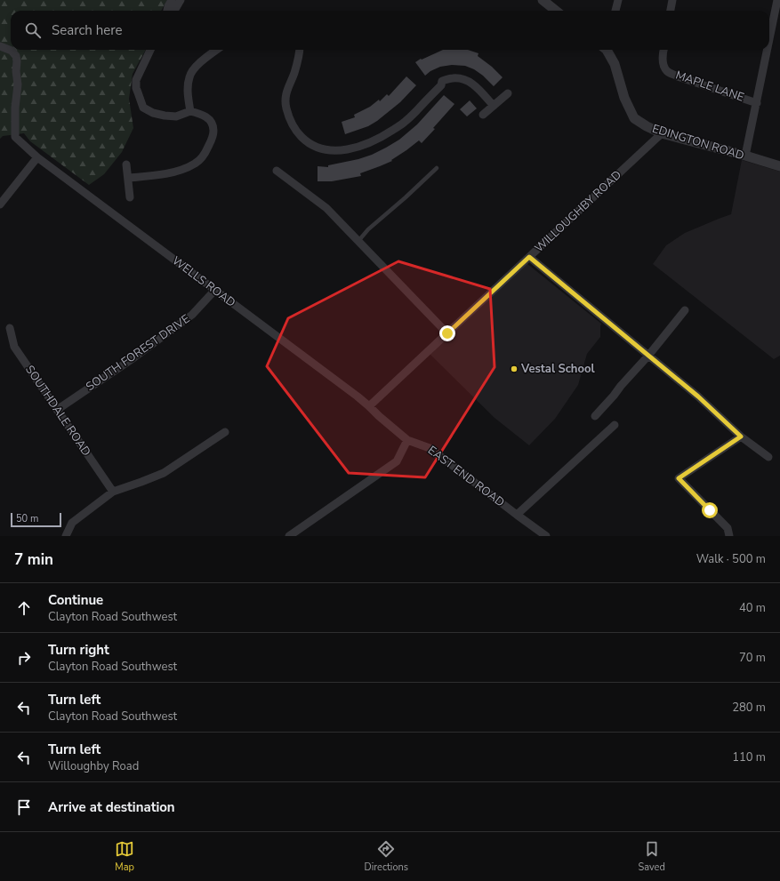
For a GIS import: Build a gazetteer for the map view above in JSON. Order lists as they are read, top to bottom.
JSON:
{
  "streets": {
    "street": [
      "MAPLE LANE",
      "EDINGTON ROAD",
      "WILLOUGHBY ROAD",
      "WELLS ROAD",
      "SOUTH FOREST DRIVE",
      "SOUTHDALE ROAD",
      "EAST END ROAD"
    ]
  },
  "crossings": [
    ["EDINGTON ROAD", "WILLOUGHBY ROAD"],
    ["WILLOUGHBY ROAD", "WELLS ROAD"],
    ["WILLOUGHBY ROAD", "EAST END ROAD"],
    ["WELLS ROAD", "SOUTH FOREST DRIVE"],
    ["WELLS ROAD", "EAST END ROAD"],
    ["SOUTH FOREST DRIVE", "SOUTHDALE ROAD"]
  ],
  "places": ["Vestal School"],
  "scale_bar": "50 m",
  "page": {
    "search": "Search here",
    "scale": "50 m",
    "heading": ["7 min", "Walk · 500 m"],
    "list": [
      ["Continue", "Clayton Road Southwest", "40 m"],
      ["Turn right", "Clayton Road Southwest", "70 m"],
      ["Turn left", "Clayton Road Southwest", "280 m"],
      ["Turn left", "Willoughby Road", "110 m"],
      "Arrive at destination"
    ],
    "nav": ["Map", "Directions", "Saved"]
  }
}
